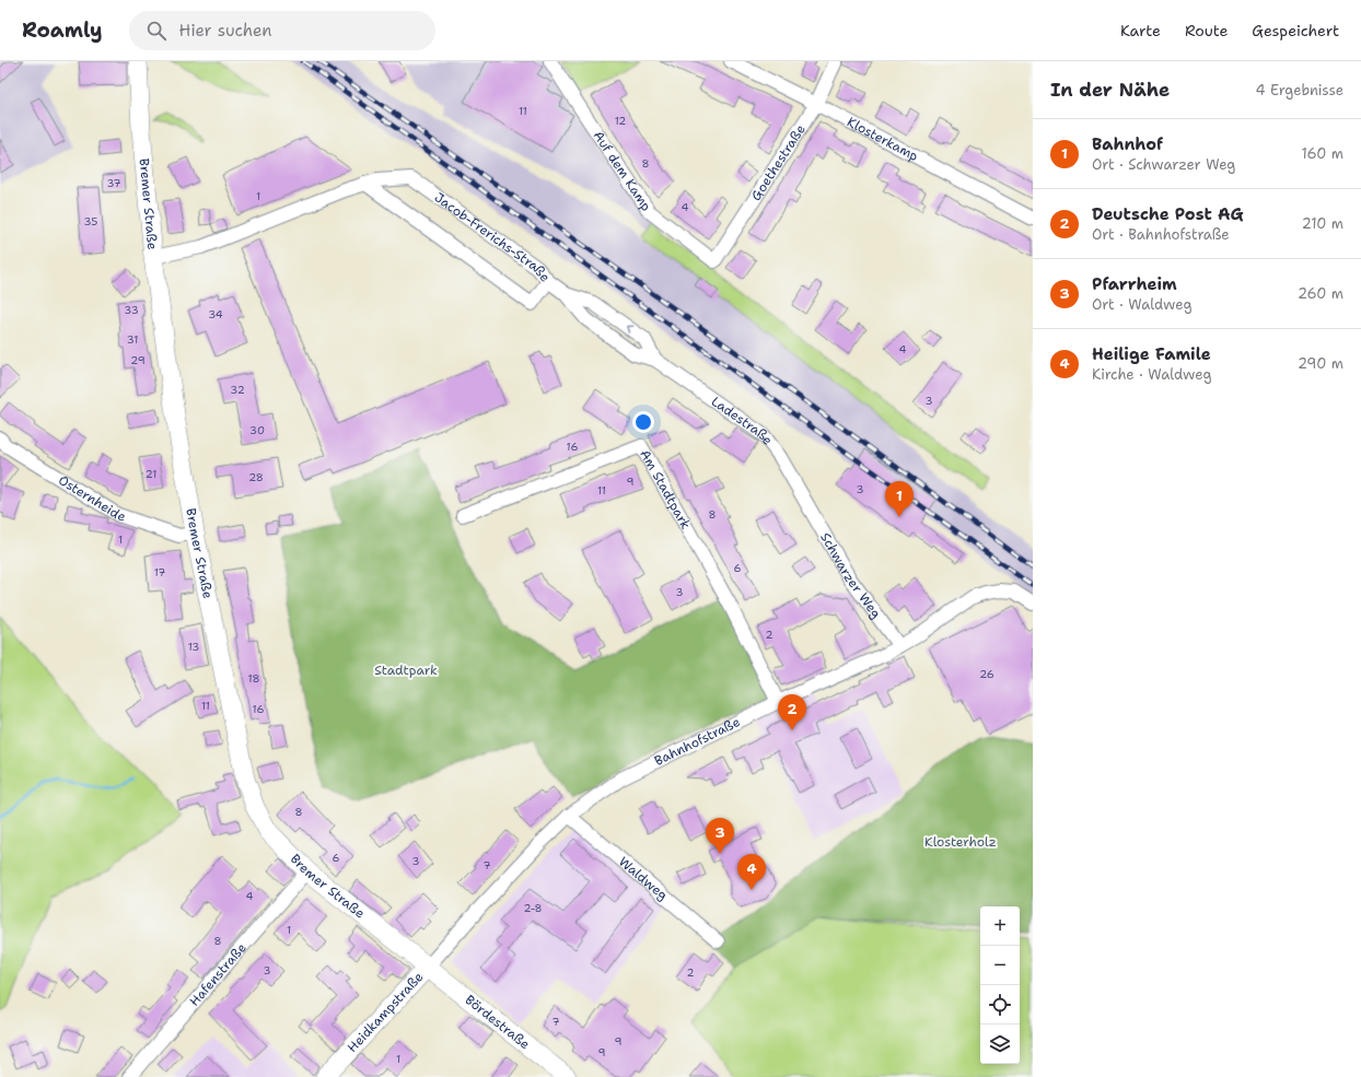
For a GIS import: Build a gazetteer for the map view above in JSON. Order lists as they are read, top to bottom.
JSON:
{
  "streets": {
    "street": [
      "Klosterkamp",
      "Goethestraße",
      "Auf dem Kamp",
      "Bremer Straße",
      "Jacob-Frerichs-Straße",
      "Ladestraße",
      "Am Stadtpark",
      "Osternheide",
      "Schwarzer Weg",
      "Bahnhofstraße",
      "Waldweg",
      "Hafenstraße",
      "Heidkampstraße",
      "Bördestraße"
    ]
  },
  "crossings": [
    ["Klosterkamp", "Goethestraße"],
    ["Goethestraße", "Auf dem Kamp"],
    ["Bremer Straße", "Jacob-Frerichs-Straße"],
    ["Bremer Straße", "Osternheide"],
    ["Bremer Straße", "Bahnhofstraße"],
    ["Bremer Straße", "Hafenstraße"],
    ["Bremer Straße", "Heidkampstraße"],
    ["Bremer Straße", "Bördestraße"],
    ["Jacob-Frerichs-Straße", "Ladestraße"],
    ["Ladestraße", "Schwarzer Weg"],
    ["Am Stadtpark", "Bahnhofstraße"],
    ["Schwarzer Weg", "Bahnhofstraße"],
    ["Bahnhofstraße", "Waldweg"],
    ["Bahnhofstraße", "Heidkampstraße"],
    ["Bahnhofstraße", "Bördestraße"],
    ["Heidkampstraße", "Bördestraße"]
  ],
  "parks": ["Stadtpark", "Klosterholz"],
  "house_numbers": [
    "11",
    "12",
    "8",
    "37",
    "1",
    "4",
    "35",
    "33",
    "34",
    "31",
    "4",
    "29",
    "32",
    "3",
    "30",
    "16",
    "21",
    "28",
    "9",
    "3",
    "11",
    "8",
    "1",
    "6",
    "17",
    "3",
    "2",
    "13",
    "26",
    "18",
    "11",
    "16",
    "8",
    "6",
    "3",
    "7",
    "4",
    "2-8",
    "1",
    "8",
    "3",
    "2",
    "7",
    "9",
    "9",
    "1"
  ],
  "page": {
    "header": "Roamly",
    "search": "Hier suchen",
    "nav": ["Karte", "Route", "Gespeichert"],
    "heading": ["In der Nähe", "4 Ergebnisse"],
    "list": [
      {
        "mark": "1",
        "name": "Bahnhof",
        "note": "Ort · Schwarzer Weg",
        "value": "160 m"
      },
      {
        "mark": "2",
        "name": "Deutsche Post AG",
        "note": "Ort · Bahnhofstraße",
        "value": "210 m"
      },
      {
        "mark": "3",
        "name": "Pfarrheim",
        "note": "Ort · Waldweg",
        "value": "260 m"
      },
      {
        "mark": "4",
        "name": "Heilige Famile",
        "note": "Kirche · Waldweg",
        "value": "290 m"
      }
    ],
    "pins": [
      "1",
      "2",
      "3",
      "4"
    ],
    "map_buttons": ["+", "−"]
  }
}
